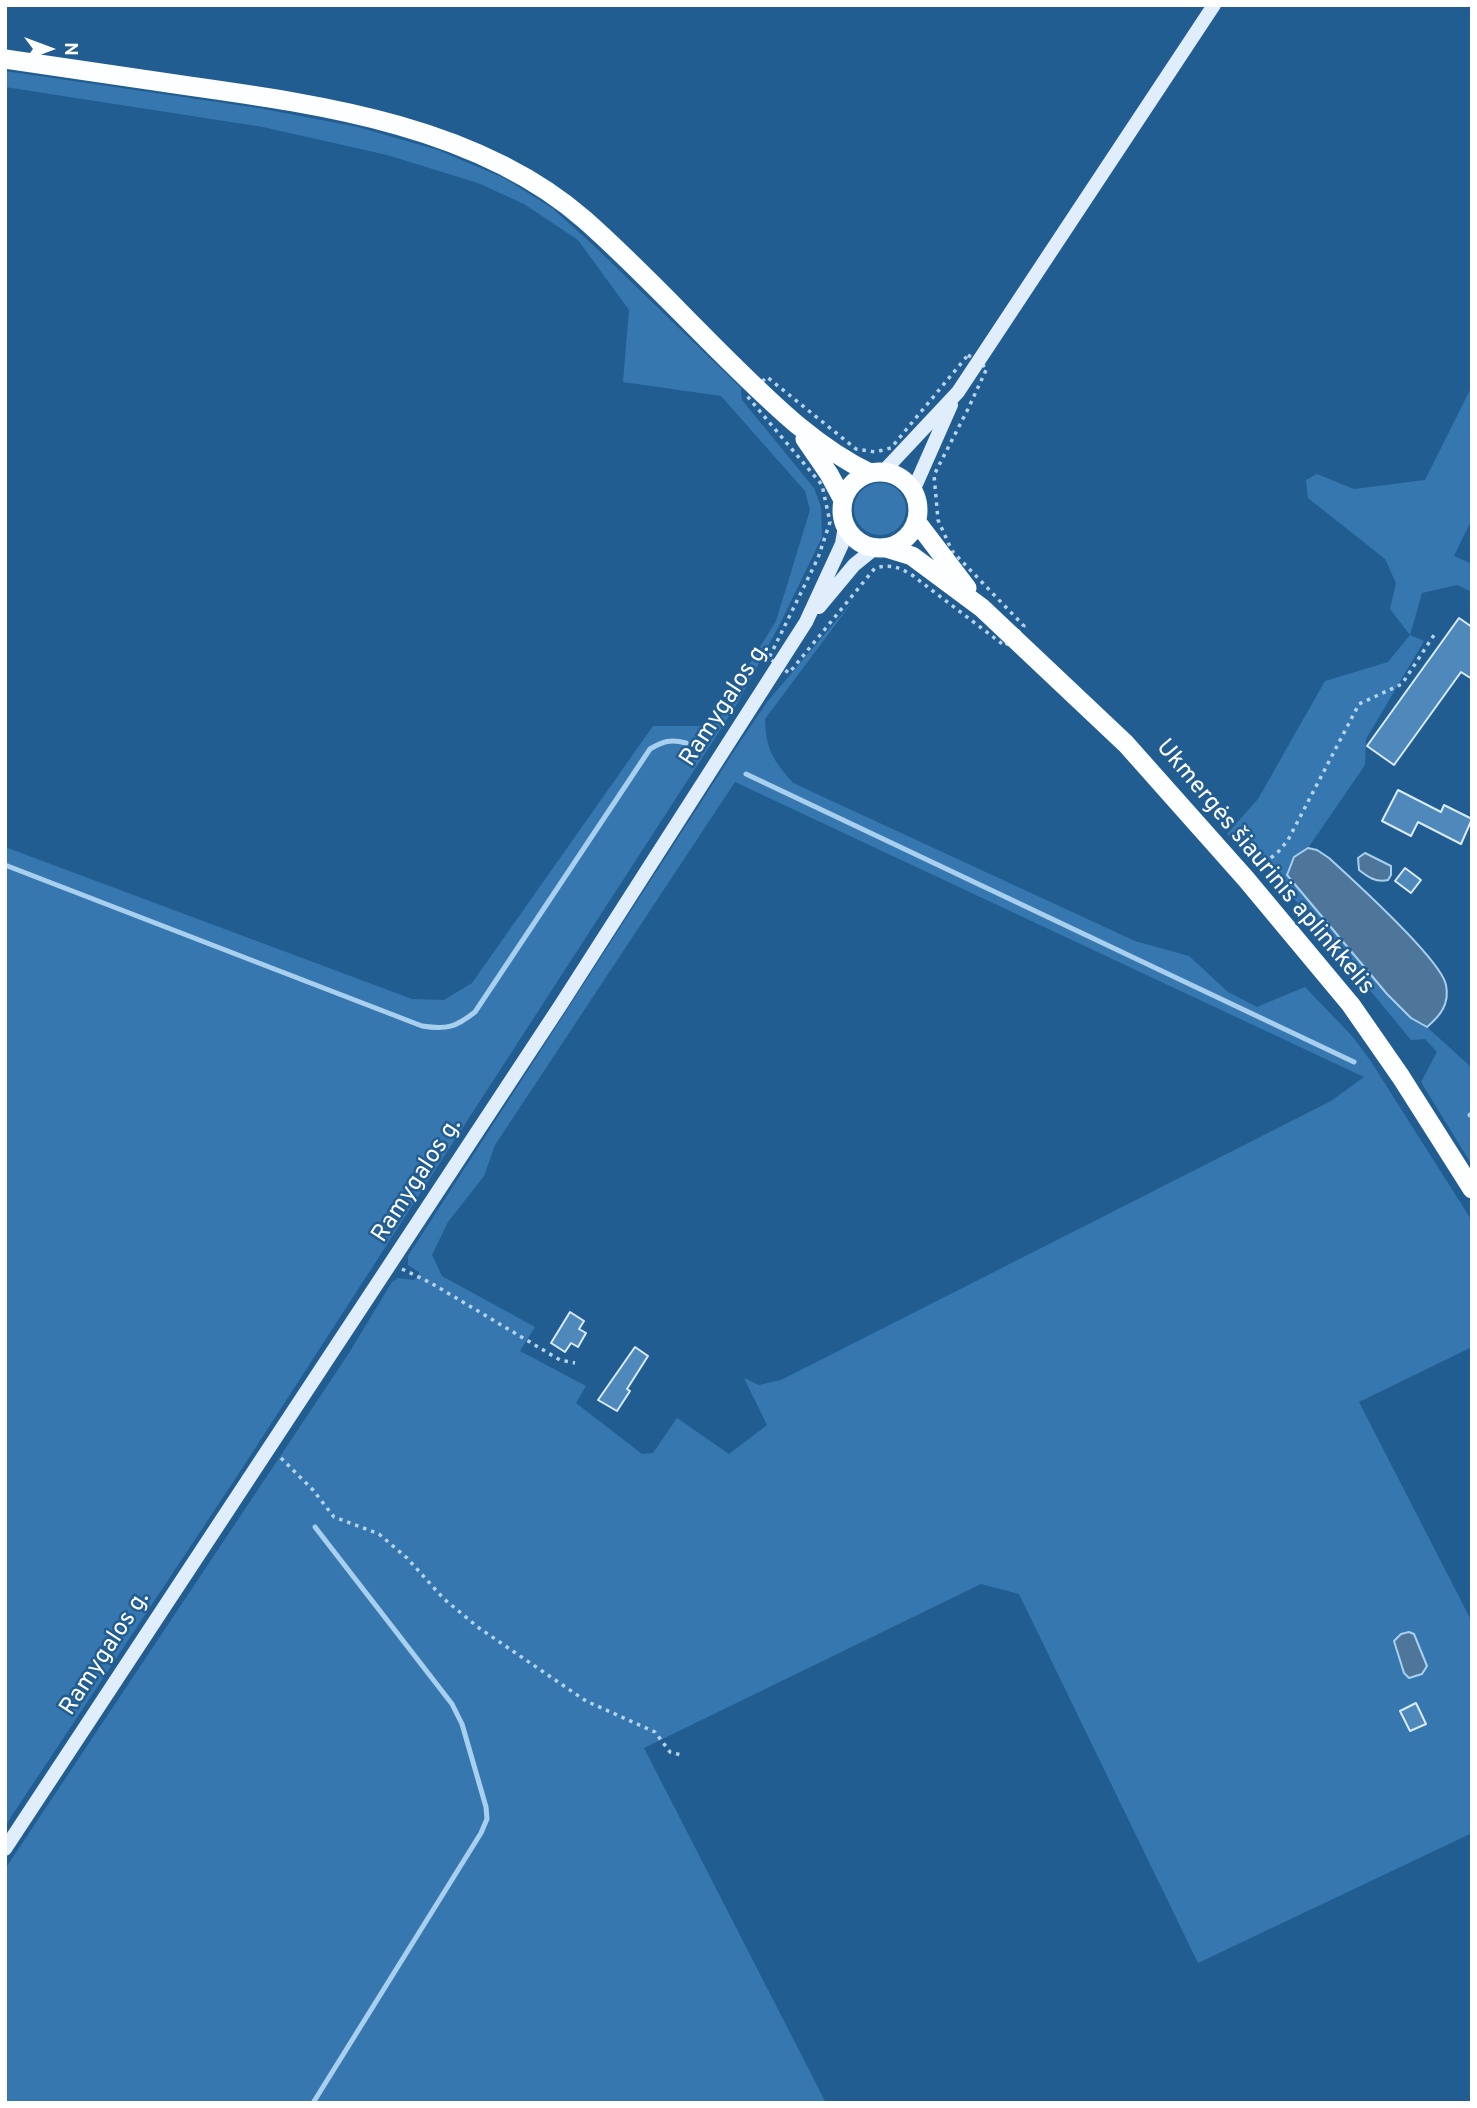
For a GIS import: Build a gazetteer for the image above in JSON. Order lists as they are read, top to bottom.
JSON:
{
  "streets": {
    "highway": ["Ukmergės šiaurinis aplinkkelis"],
    "main road": ["Ramygalos g."]
  },
  "crossings": [
    ["Ramygalos g.", "Ukmergės šiaurinis aplinkkelis"]
  ],
  "north": "right"
}
